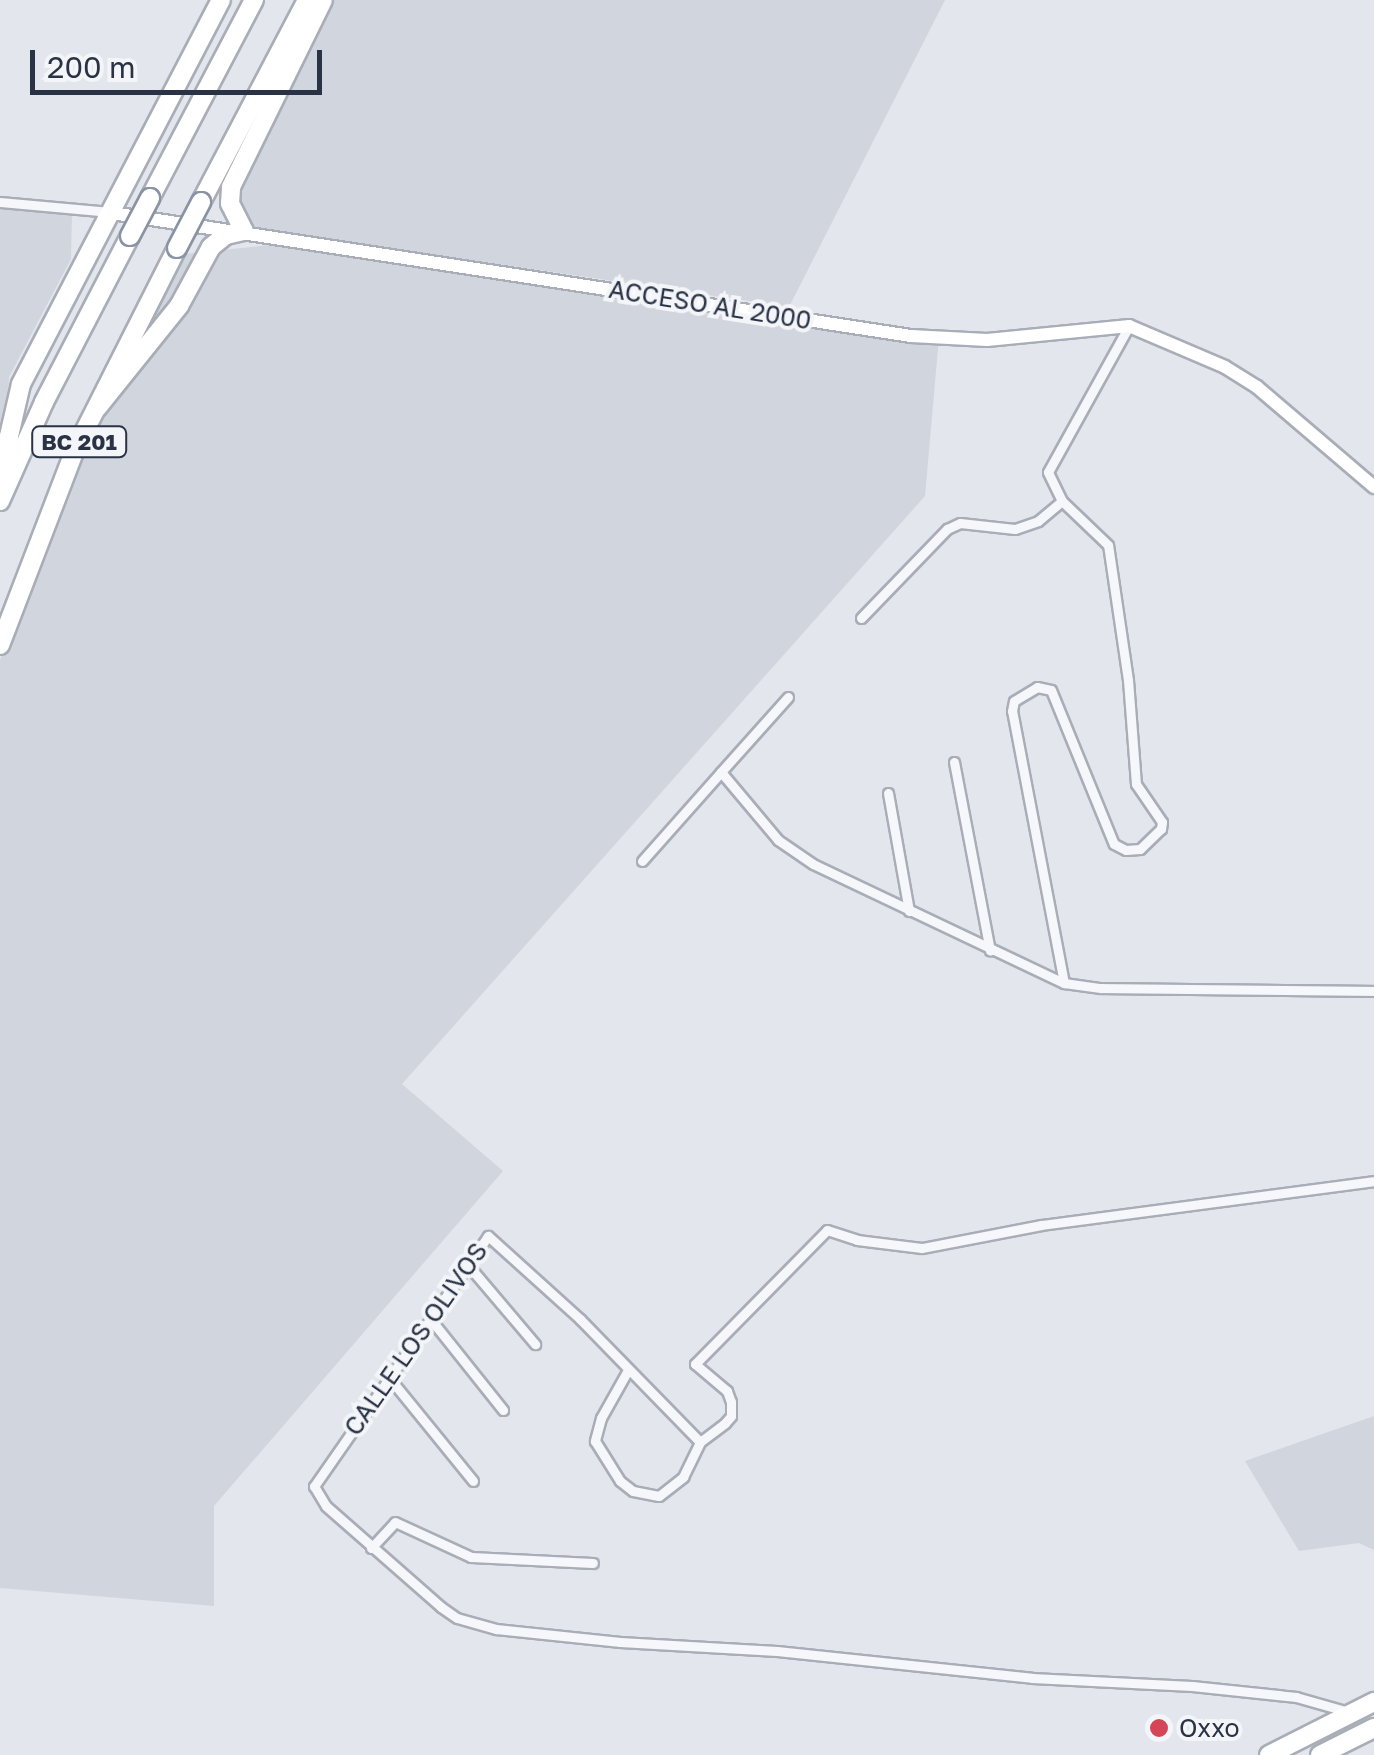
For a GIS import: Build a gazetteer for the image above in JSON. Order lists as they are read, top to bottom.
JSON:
{
  "streets": {
    "highway": ["BC 201"],
    "street": ["ACCESO AL 2000", "CALLE LOS OLIVOS"]
  },
  "places": ["Oxxo"],
  "scale_bar": "200 m"
}
